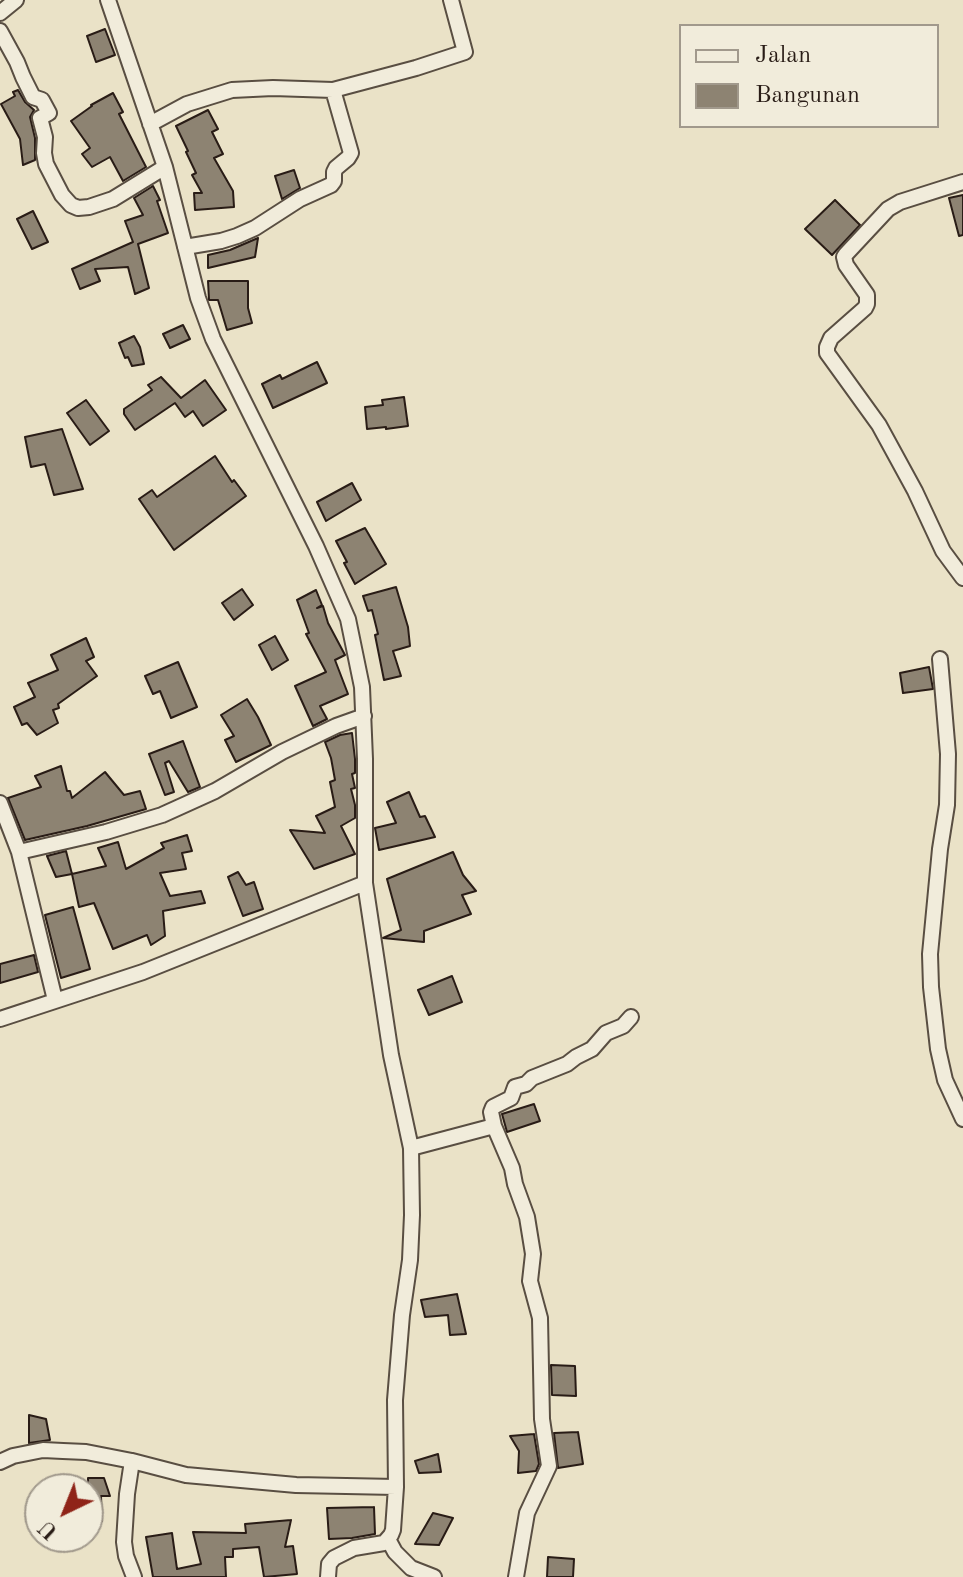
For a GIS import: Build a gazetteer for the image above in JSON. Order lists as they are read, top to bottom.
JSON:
{
  "legend": ["Jalan", "Bangunan"],
  "north": "bottom left"
}
